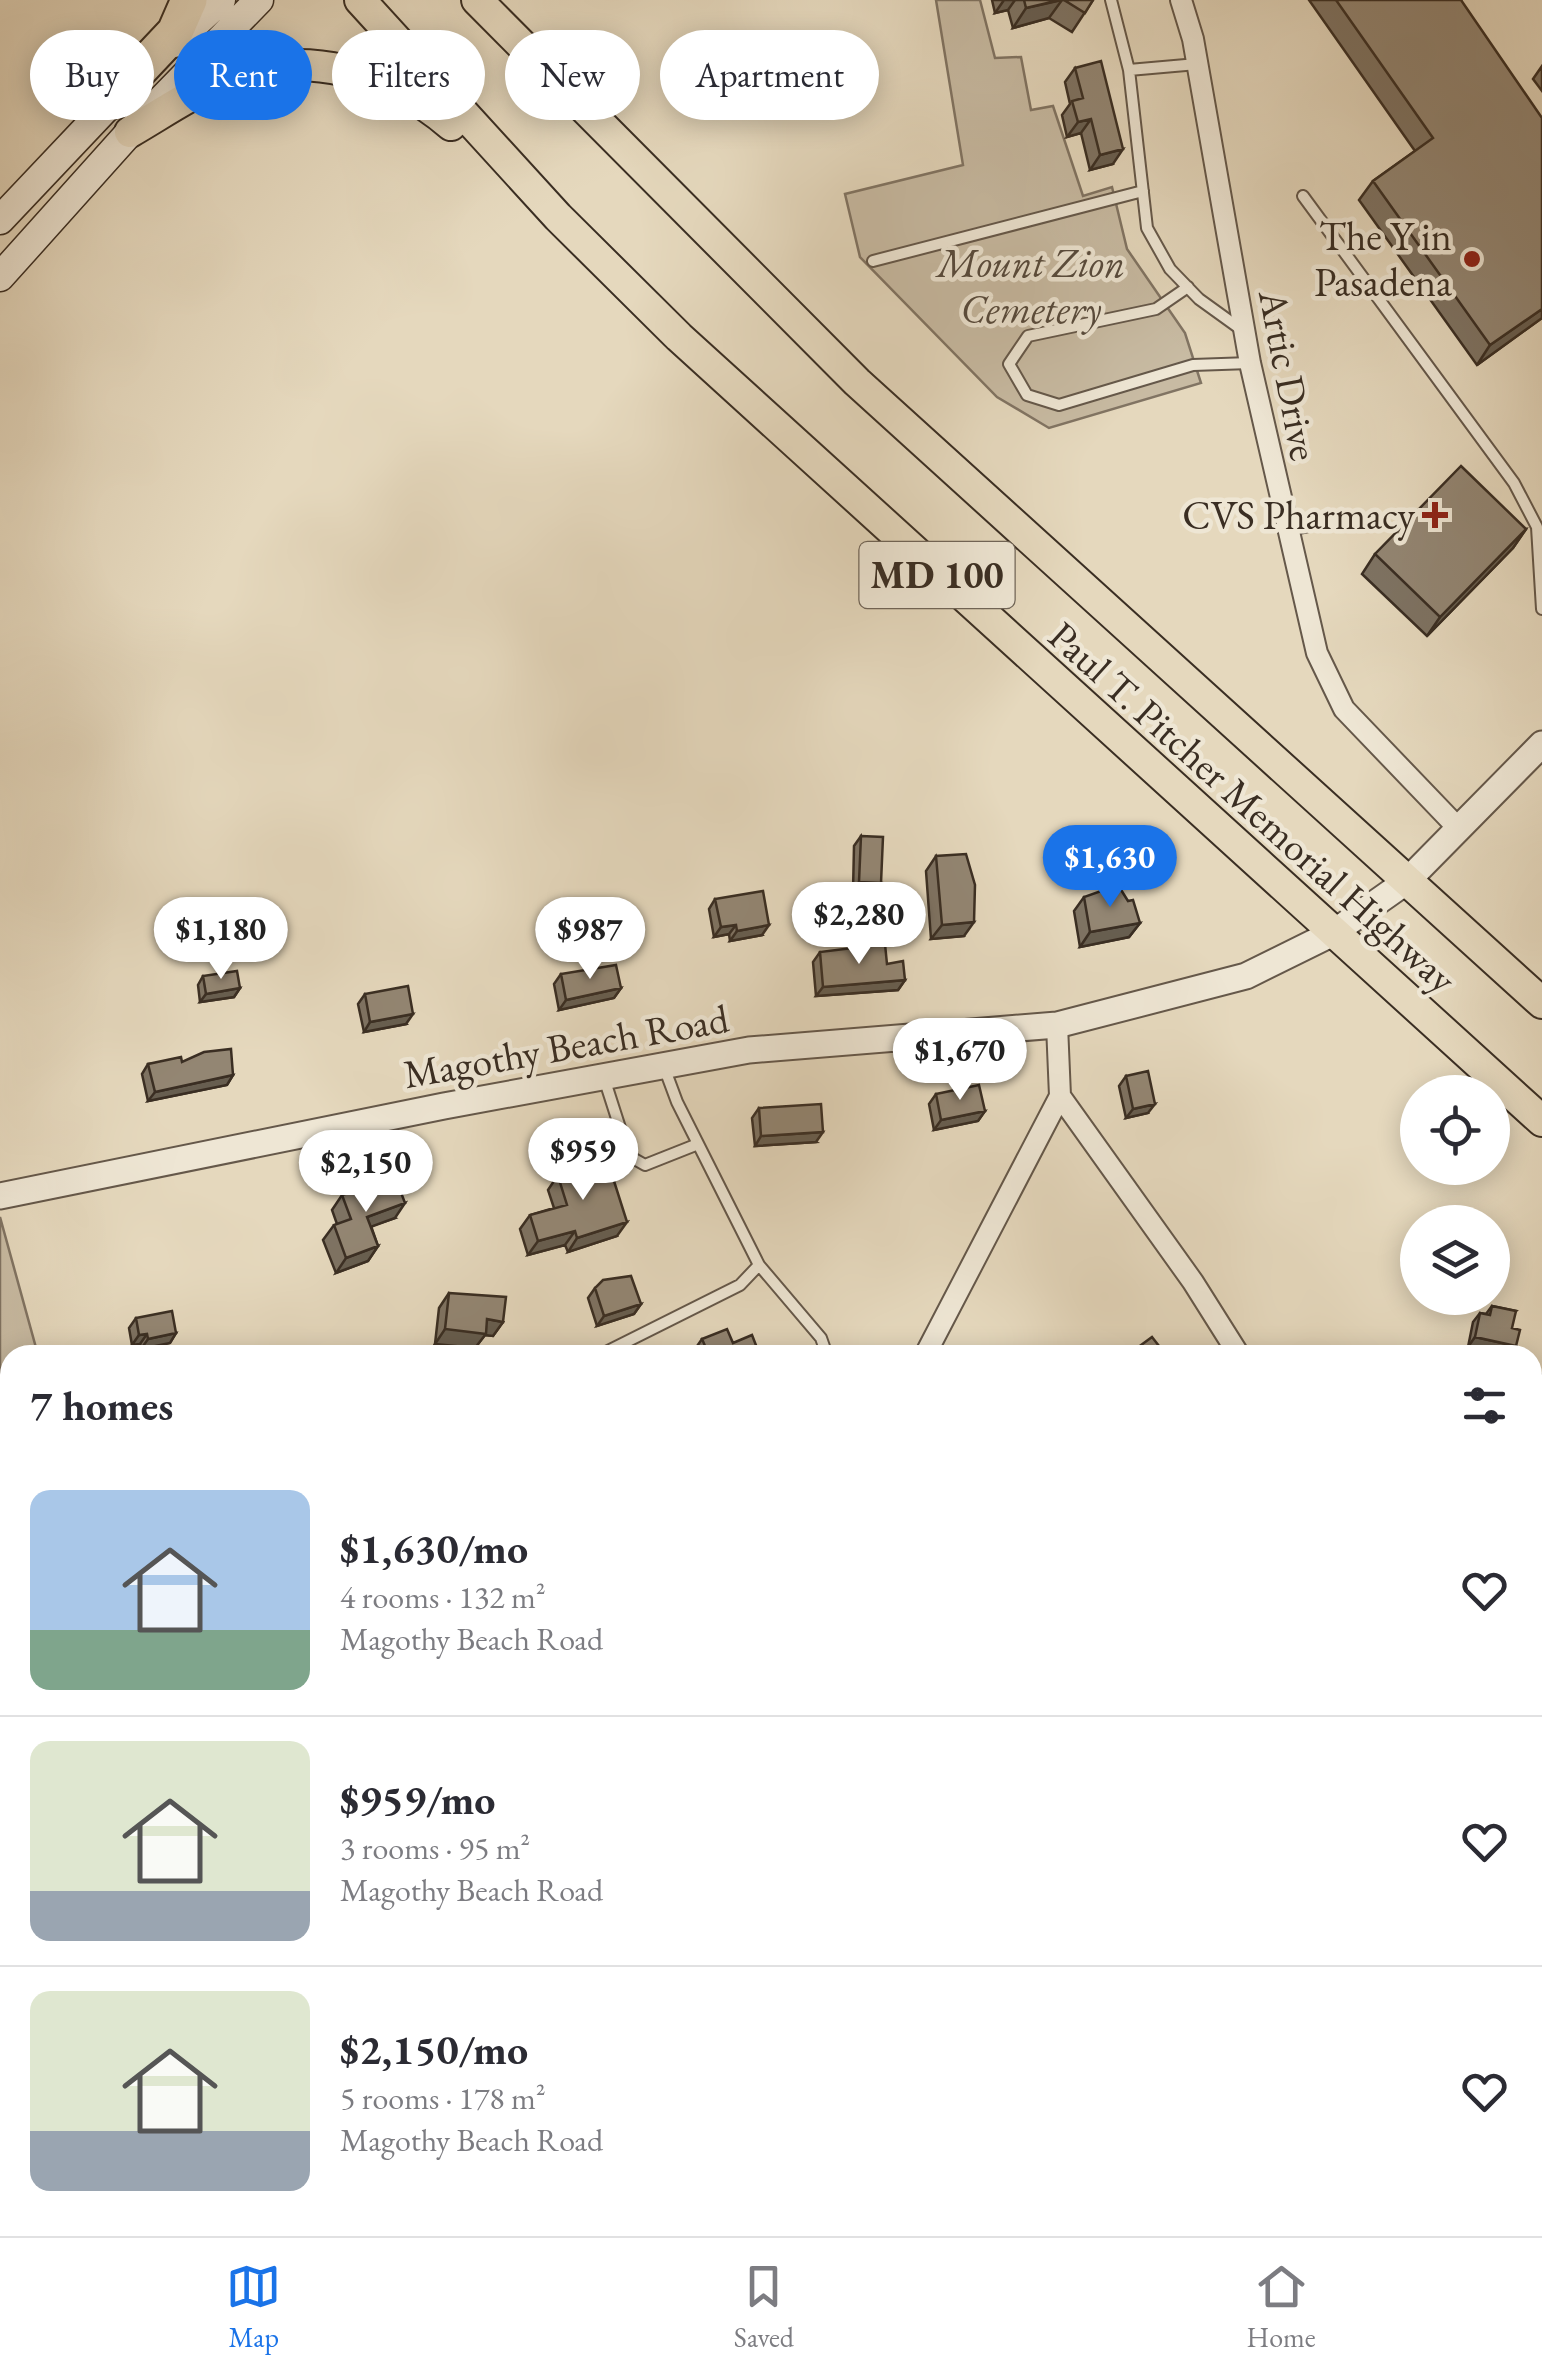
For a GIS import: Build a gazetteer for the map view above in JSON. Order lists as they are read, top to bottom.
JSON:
{
  "streets": {
    "main road": ["MD 100", "Paul T. Pitcher Memorial Highway"],
    "street": ["Artic Drive", "Magothy Beach Road"]
  },
  "crossings": [
    ["Artic Drive", "Magothy Beach Road"],
    ["Paul T. Pitcher Memorial Highway", "Magothy Beach Road"]
  ],
  "parks": ["Mount Zion Cemetery"],
  "places": {
    "other": ["The Y in Pasadena"],
    "health": ["CVS Pharmacy"]
  },
  "page": {
    "chip": [
      "Buy",
      "Rent",
      "Filters",
      "New",
      "Apartment"
    ],
    "price": [
      "$1,630",
      "$2,280",
      "$1,180",
      "$987",
      "$1,670",
      "$959",
      "$2,150"
    ],
    "heading": "7 homes",
    "list": [
      {
        "name": "$1,630/mo",
        "note": "4 rooms · 132 m² · Magothy Beach Road"
      },
      {
        "name": "$959/mo",
        "note": "3 rooms · 95 m² · Magothy Beach Road"
      },
      {
        "name": "$2,150/mo",
        "note": "5 rooms · 178 m² · Magothy Beach Road"
      }
    ],
    "tabs": ["Map", "Saved", "Home"]
  }
}
